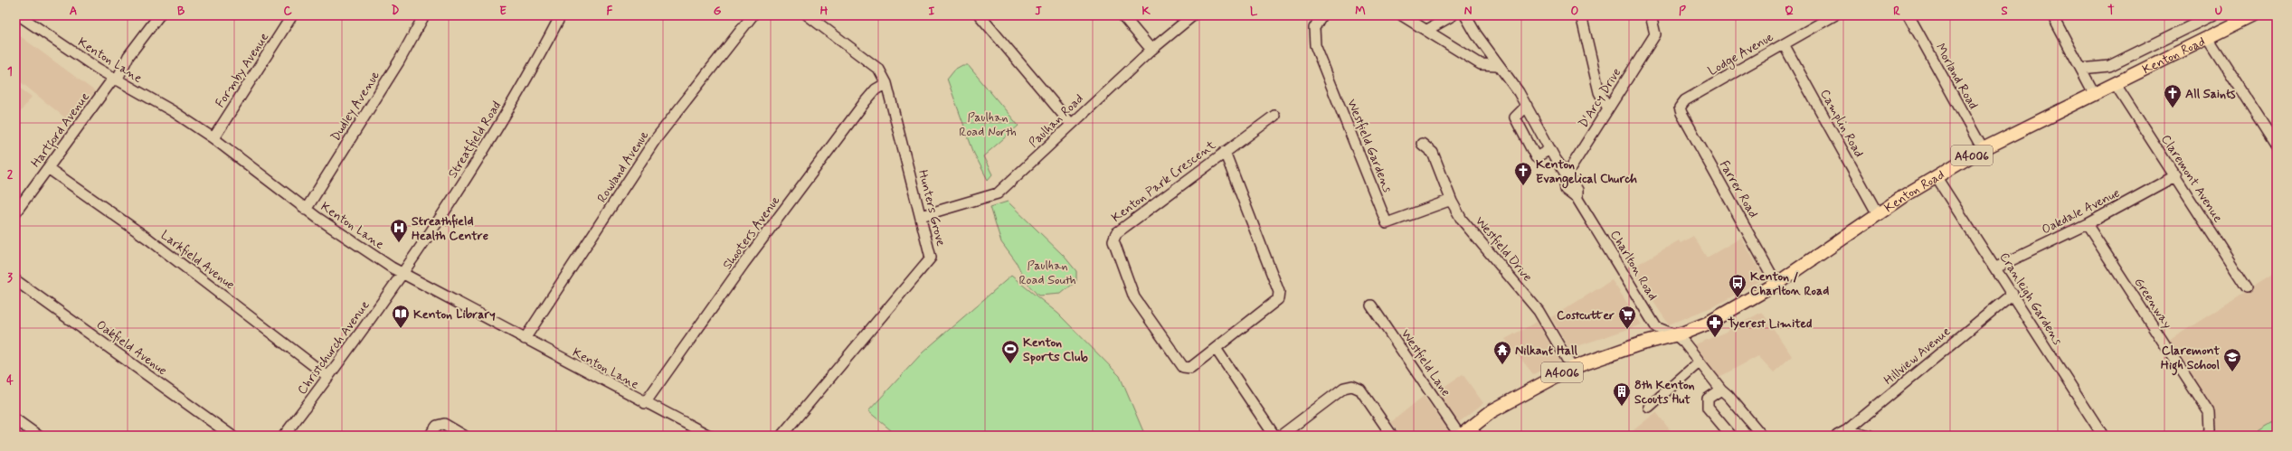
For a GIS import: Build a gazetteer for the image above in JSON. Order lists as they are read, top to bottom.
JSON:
{
  "streets": {
    "main road": ["Kenton Road", "A4006"],
    "street": [
      "Lodge Avenue",
      "Kenton Lane",
      "Formby Avenue",
      "Morland Road",
      "D'Arcy Drive",
      "Dudley Avenue",
      "Paulhan Road",
      "Camplin Road",
      "Hartford Avenue",
      "Streatfield Road",
      "Westfield Gardens",
      "Rowland Avenue",
      "Claremont Avenue",
      "Kenton Park Crescent",
      "Farrer Road",
      "Hunters Grove",
      "Oakdale Avenue",
      "Shooters Avenue",
      "Westfield Drive",
      "Larkfield Avenue",
      "Charlton Road",
      "Cranleigh Gardens",
      "Greenway",
      "Oakfield Avenue",
      "Christchurch Avenue",
      "Hillview Avenue",
      "Westfield Lane"
    ]
  },
  "crossings": [
    ["Lodge Avenue", "Camplin Road"],
    ["Lodge Avenue", "Farrer Road"],
    ["Kenton Road", "Morland Road"],
    ["Kenton Road", "Camplin Road"],
    ["Kenton Road", "A4006"],
    ["Kenton Road", "Claremont Avenue"],
    ["Kenton Road", "Farrer Road"],
    ["Kenton Road", "Charlton Road"],
    ["Kenton Road", "Cranleigh Gardens"],
    ["Kenton Lane", "Formby Avenue"],
    ["Kenton Lane", "Dudley Avenue"],
    ["Kenton Lane", "Hartford Avenue"],
    ["Kenton Lane", "Streatfield Road"],
    ["Kenton Lane", "Rowland Avenue"],
    ["Kenton Lane", "Shooters Avenue"],
    ["Kenton Lane", "Christchurch Avenue"],
    ["D'Arcy Drive", "Charlton Road"],
    ["Paulhan Road", "Hunters Grove"],
    ["Hartford Avenue", "Larkfield Avenue"],
    ["Streatfield Road", "Christchurch Avenue"],
    ["Westfield Gardens", "Westfield Drive"],
    ["A4006", "Westfield Drive"],
    ["A4006", "Charlton Road"],
    ["A4006", "Westfield Lane"],
    ["Claremont Avenue", "Oakdale Avenue"],
    ["Hunters Grove", "Shooters Avenue"],
    ["Oakdale Avenue", "Cranleigh Gardens"],
    ["Oakdale Avenue", "Greenway"],
    ["Larkfield Avenue", "Christchurch Avenue"],
    ["Cranleigh Gardens", "Hillview Avenue"]
  ],
  "parks": ["Paulhan Road North", "Paulhan Road South"],
  "places": {
    "church": ["All Saints", "Kenton Evangelical Church"],
    "hospital": ["Streathfield Health Centre"],
    "bus stop": ["Kenton / Charlton Road"],
    "library": ["Kenton Library"],
    "supermarket": ["Costcutter"],
    "pharmacy": ["Tyerest Limited"],
    "sports": ["Kenton Sports Club"],
    "temple": ["Nilkant Hall"],
    "school or university": ["Claremont High School"],
    "building": ["8th Kenton Scouts Hut"]
  },
  "grid": {
    "columns": [
      "A",
      "B",
      "C",
      "D",
      "E",
      "F",
      "G",
      "H",
      "I",
      "J",
      "K",
      "L",
      "M",
      "N",
      "O",
      "P",
      "Q",
      "R",
      "S",
      "T",
      "U"
    ],
    "rows": [
      "1",
      "2",
      "3",
      "4"
    ]
  }
}
